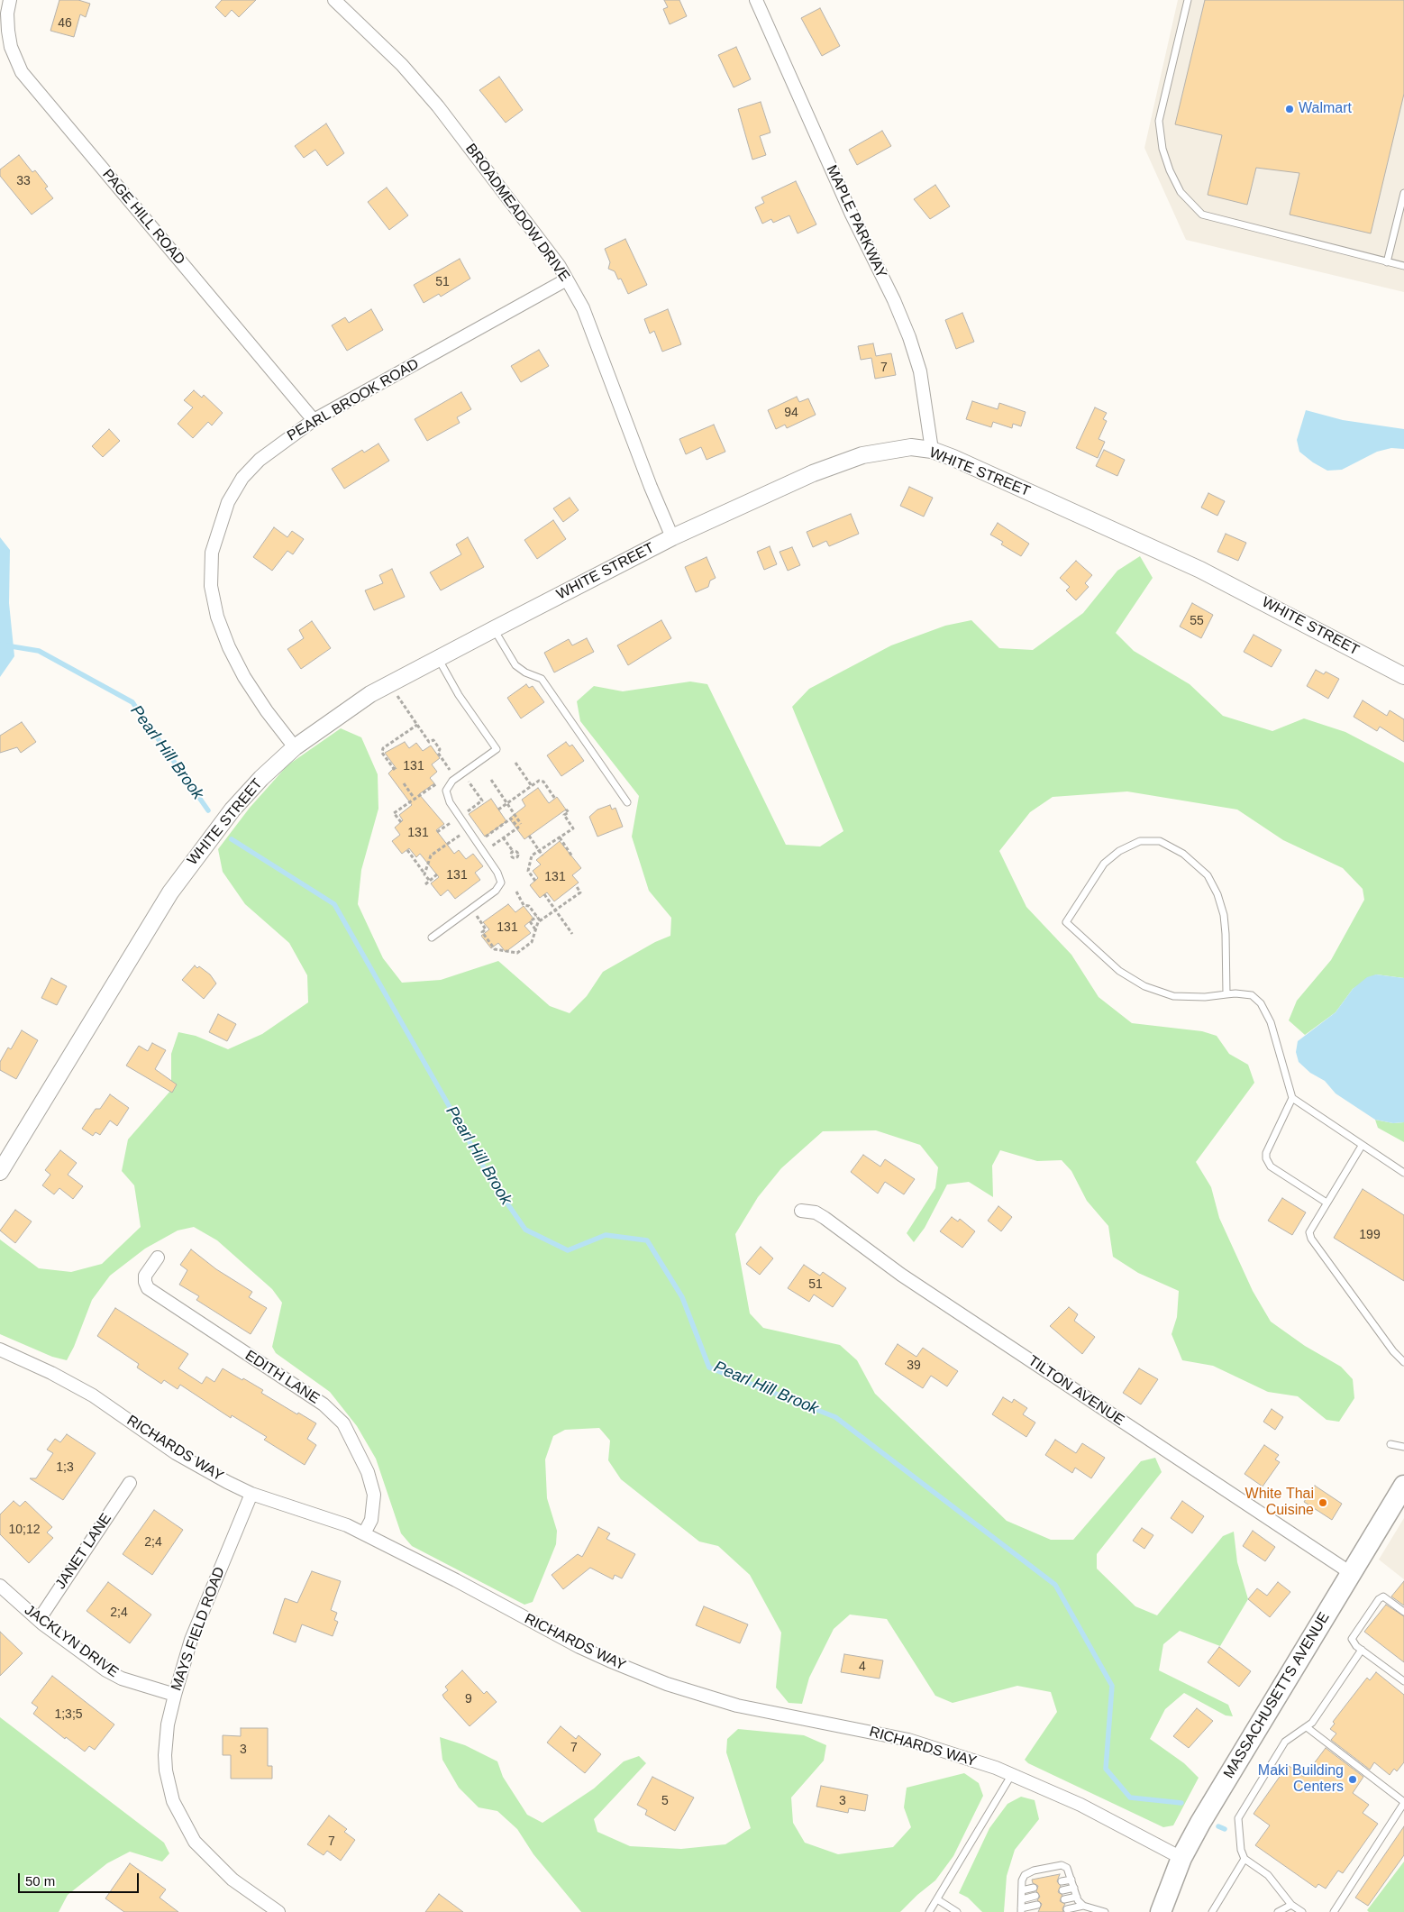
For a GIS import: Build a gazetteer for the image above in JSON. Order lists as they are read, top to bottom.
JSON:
{
  "streets": {
    "main road": ["MASSACHUSETTS AVENUE"],
    "street": [
      "BROADMEADOW DRIVE",
      "PAGE HILL ROAD",
      "MAPLE PARKWAY",
      "PEARL BROOK ROAD",
      "WHITE STREET",
      "EDITH LANE",
      "TILTON AVENUE",
      "RICHARDS WAY",
      "JANET LANE",
      "MAYS FIELD ROAD",
      "JACKLYN DRIVE"
    ]
  },
  "crossings": [
    ["BROADMEADOW DRIVE", "PEARL BROOK ROAD"],
    ["BROADMEADOW DRIVE", "WHITE STREET"],
    ["PAGE HILL ROAD", "PEARL BROOK ROAD"],
    ["MAPLE PARKWAY", "WHITE STREET"],
    ["PEARL BROOK ROAD", "WHITE STREET"],
    ["EDITH LANE", "RICHARDS WAY"],
    ["TILTON AVENUE", "MASSACHUSETTS AVENUE"],
    ["RICHARDS WAY", "MAYS FIELD ROAD"],
    ["RICHARDS WAY", "MASSACHUSETTS AVENUE"],
    ["JANET LANE", "JACKLYN DRIVE"],
    ["MAYS FIELD ROAD", "JACKLYN DRIVE"]
  ],
  "water": ["Pearl Hill Brook"],
  "places": ["Walmart", "White Thai Cuisine", "Maki Building Centers"],
  "house_numbers": [
    "46",
    "33",
    "51",
    "7",
    "94",
    "55",
    "131",
    "131",
    "131",
    "131",
    "131",
    "199",
    "51",
    "39",
    "1;3",
    "10;12",
    "2;4",
    "2;4",
    "4",
    "9",
    "1;3;5",
    "7",
    "3",
    "5",
    "3",
    "7"
  ],
  "scale_bar": "50 m"
}
